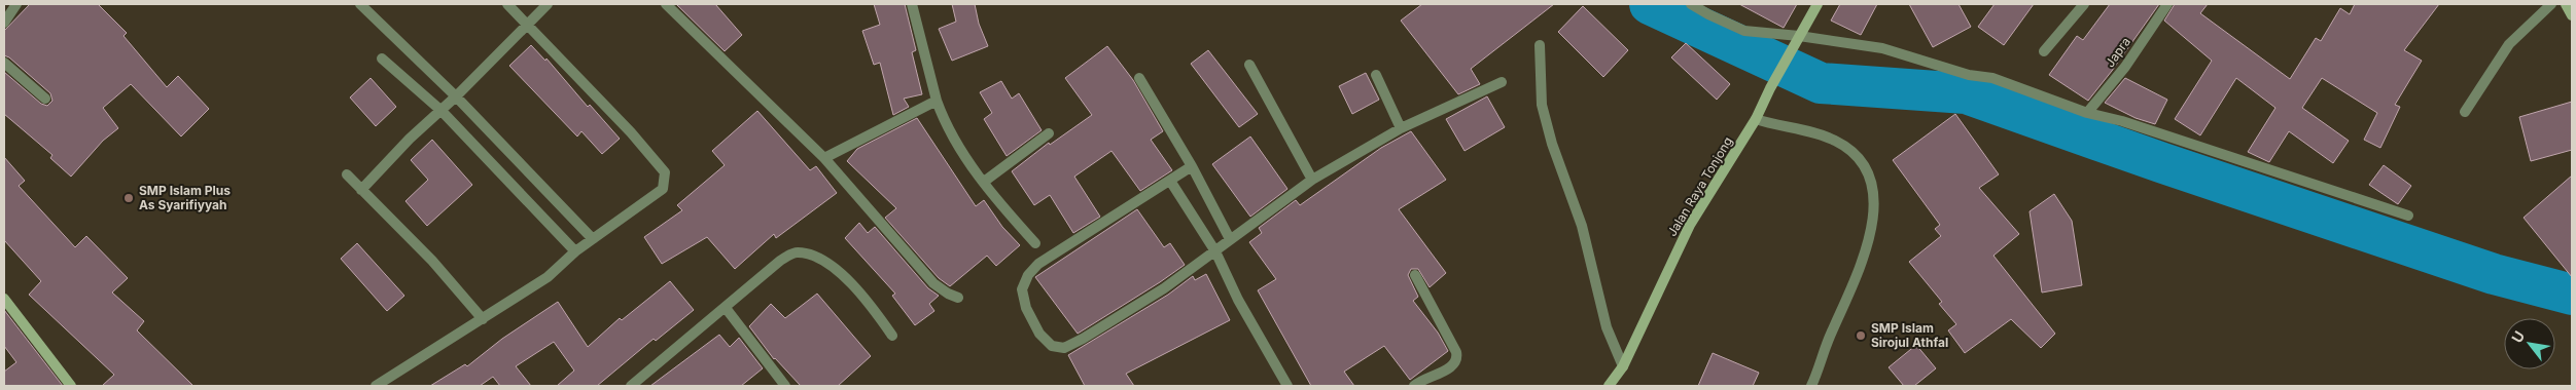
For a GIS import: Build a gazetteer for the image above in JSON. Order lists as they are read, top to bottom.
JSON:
{
  "streets": {
    "main road": ["Jalan Raya Tonjong"],
    "street": ["Japra"]
  },
  "places": ["SMP Islam Plus As Syarifiyyah", "SMP Islam Sirojul Athfal"],
  "north": "top left"
}
